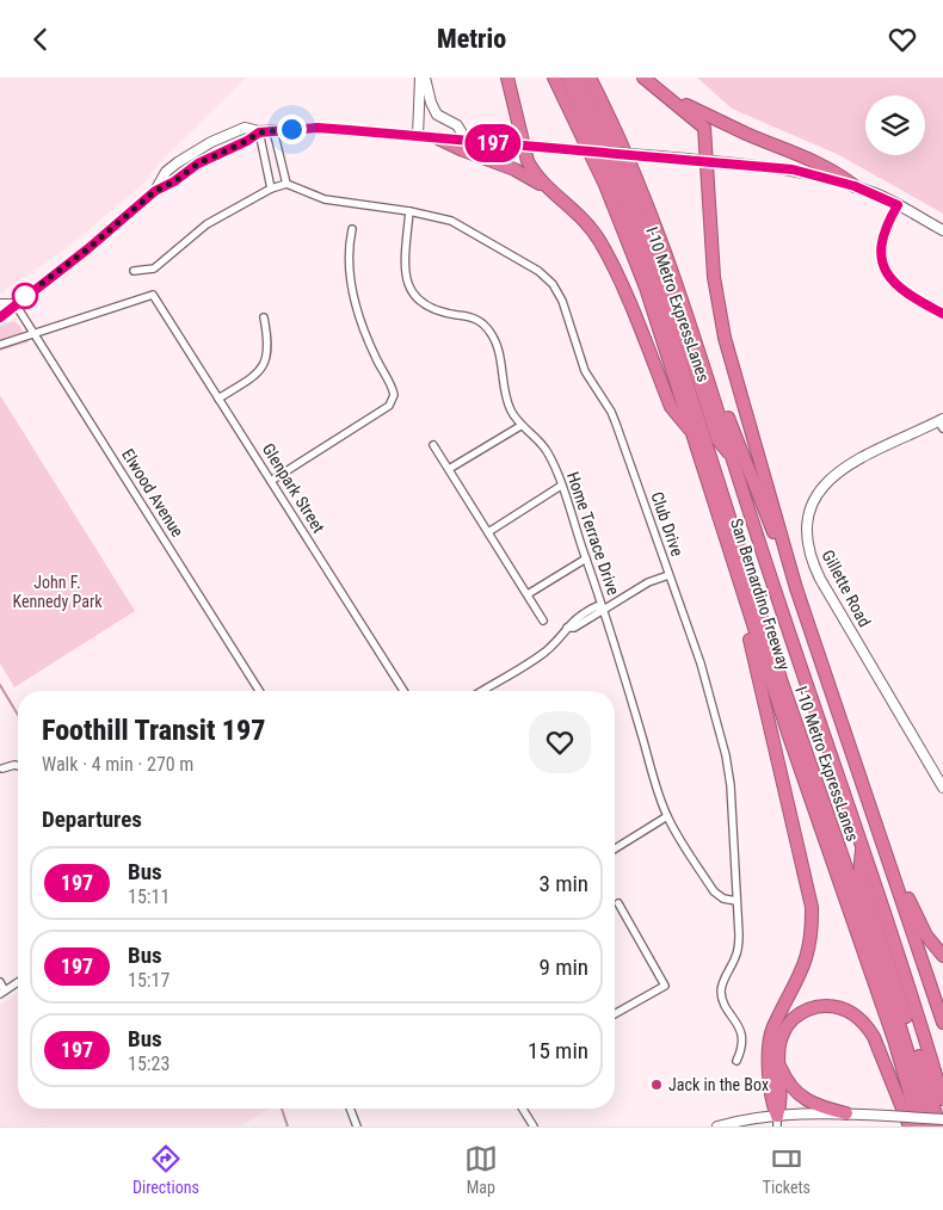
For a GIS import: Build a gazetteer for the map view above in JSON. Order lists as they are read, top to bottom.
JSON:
{
  "streets": {
    "highway": ["I-10 Metro ExpressLanes", "San Bernardino Freeway"],
    "main road": ["Gillette Road"],
    "street": [
      "Glenpark Street",
      "Elwood Avenue",
      "Club Drive",
      "Home Terrace Drive"
    ]
  },
  "crossings": [
    ["I-10 Metro ExpressLanes", "San Bernardino Freeway"],
    ["Glenpark Street", "Elwood Avenue"],
    ["Club Drive", "Home Terrace Drive"]
  ],
  "parks": ["John F. Kennedy Park"],
  "places": ["Jack in the Box"],
  "lines": ["bus line 197"],
  "page": {
    "header": "Metrio",
    "on_map": "197",
    "heading": [
      ["Foothill Transit 197", "Walk · 4 min · 270 m"],
      "Departures"
    ],
    "list": [
      {
        "mark": "197",
        "name": "Bus",
        "note": "15:11",
        "value": "3 min"
      },
      {
        "mark": "197",
        "name": "Bus",
        "note": "15:17",
        "value": "9 min"
      },
      {
        "mark": "197",
        "name": "Bus",
        "note": "15:23",
        "value": "15 min"
      }
    ],
    "tabs": ["Directions", "Map", "Tickets"]
  }
}
